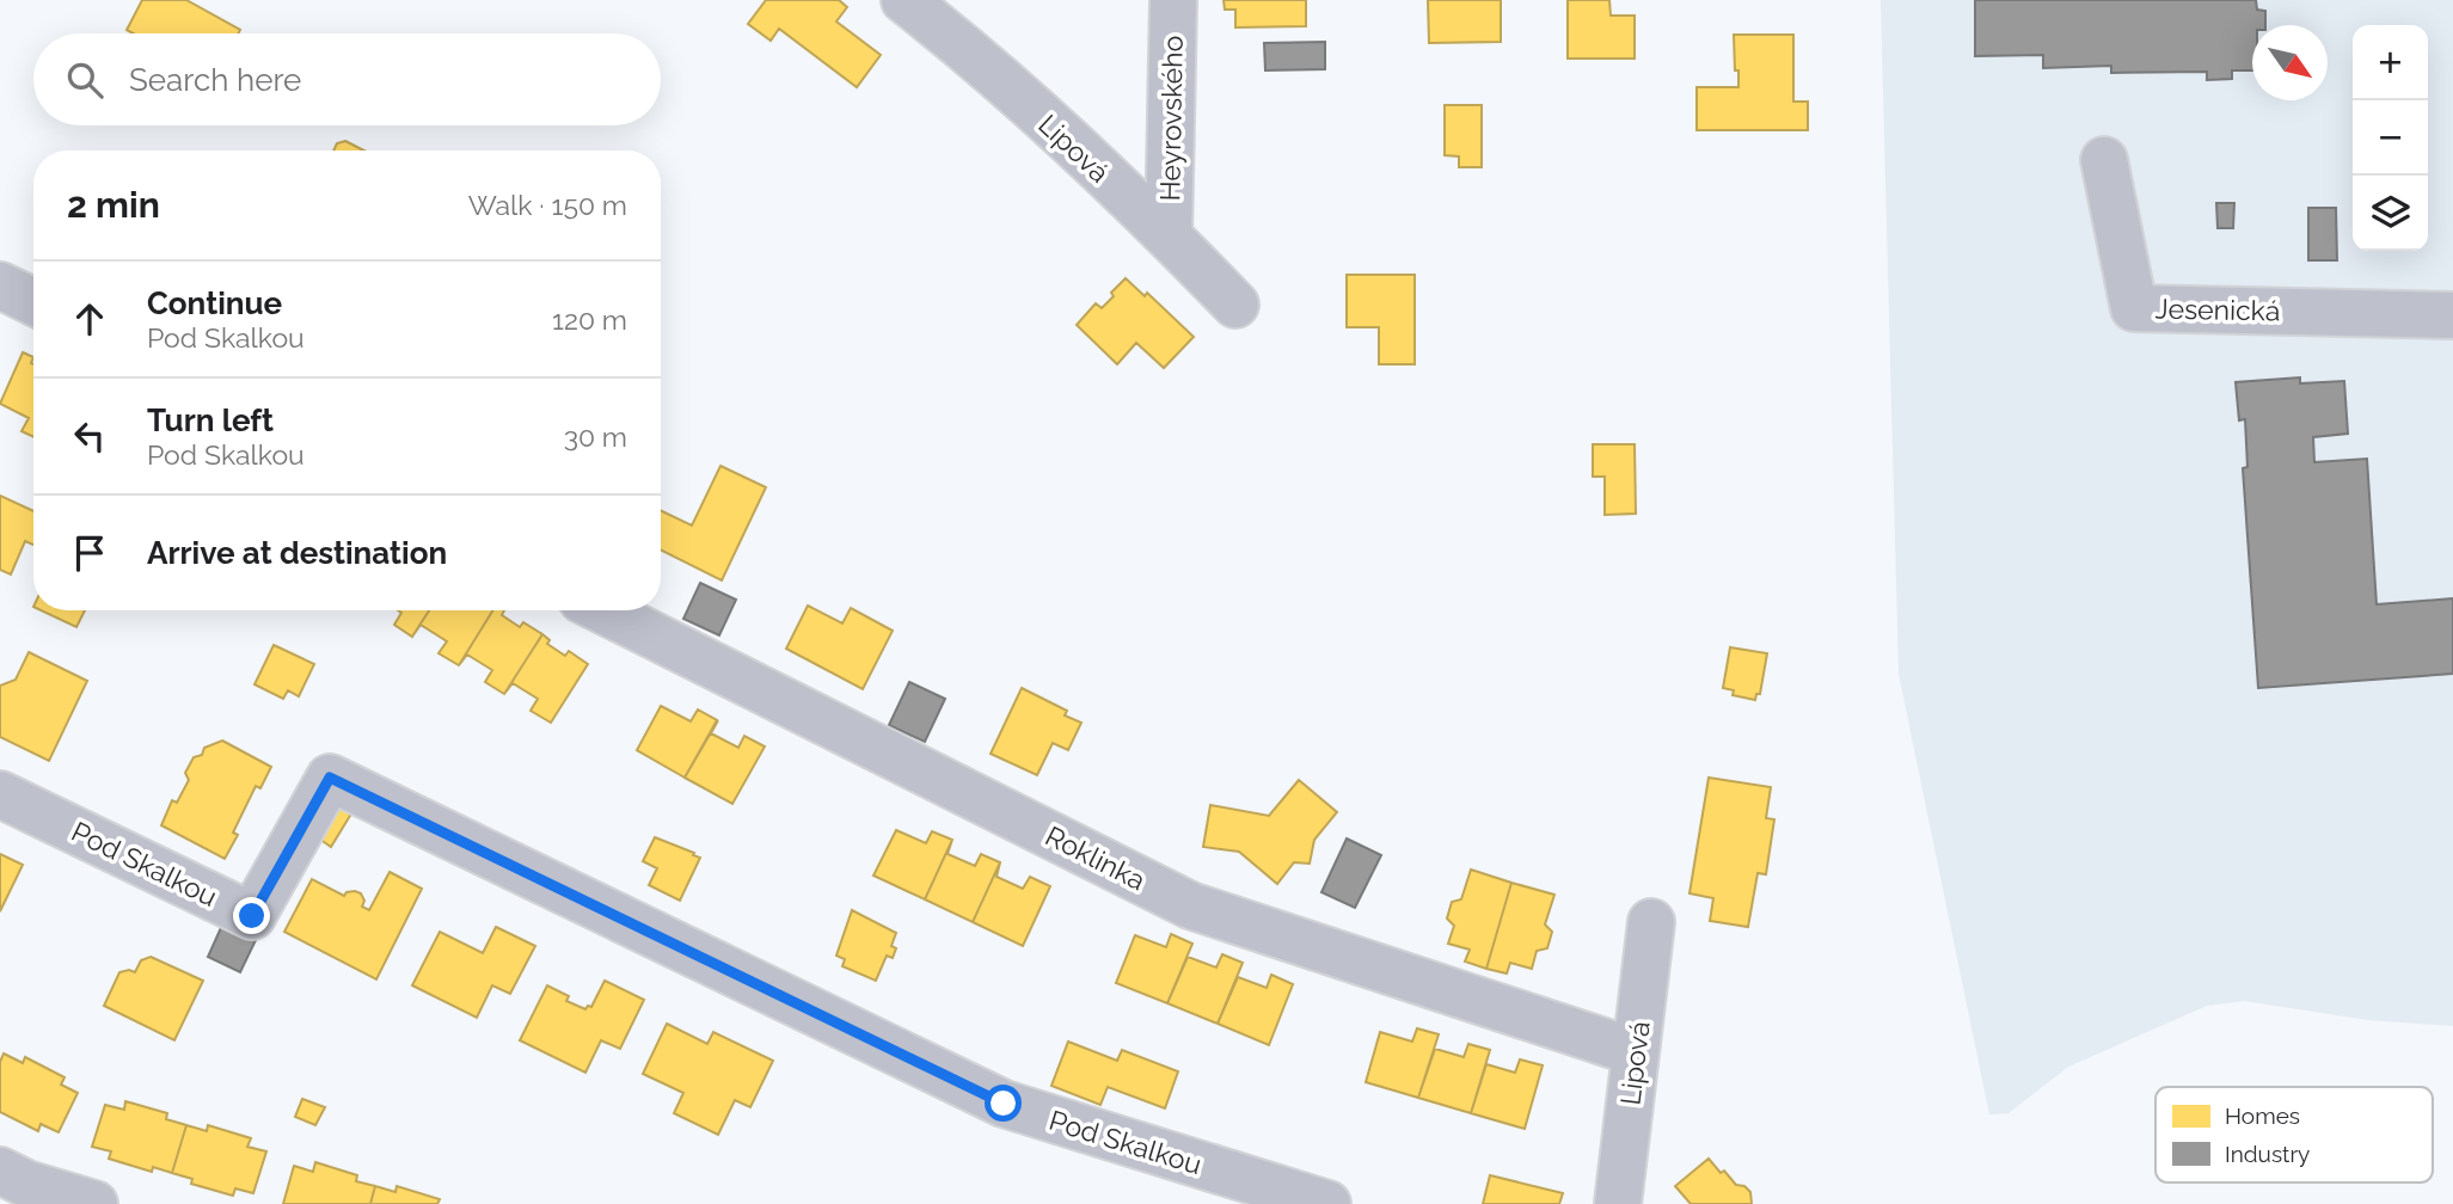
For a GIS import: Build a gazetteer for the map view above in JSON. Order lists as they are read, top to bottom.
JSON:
{
  "streets": {
    "street": [
      "Heyrovského",
      "Lipová",
      "Jesenická",
      "Roklinka",
      "Pod Skalkou"
    ]
  },
  "crossings": [
    ["Heyrovského", "Lipová"],
    ["Lipová", "Roklinka"]
  ],
  "legend": ["Homes", "Industry"],
  "north": "bottom right",
  "page": {
    "map_buttons": ["+", "−"],
    "search": "Search here",
    "heading": ["2 min", "Walk · 150 m"],
    "list": [
      ["Continue", "Pod Skalkou", "120 m"],
      ["Turn left", "Pod Skalkou", "30 m"],
      "Arrive at destination"
    ]
  }
}
